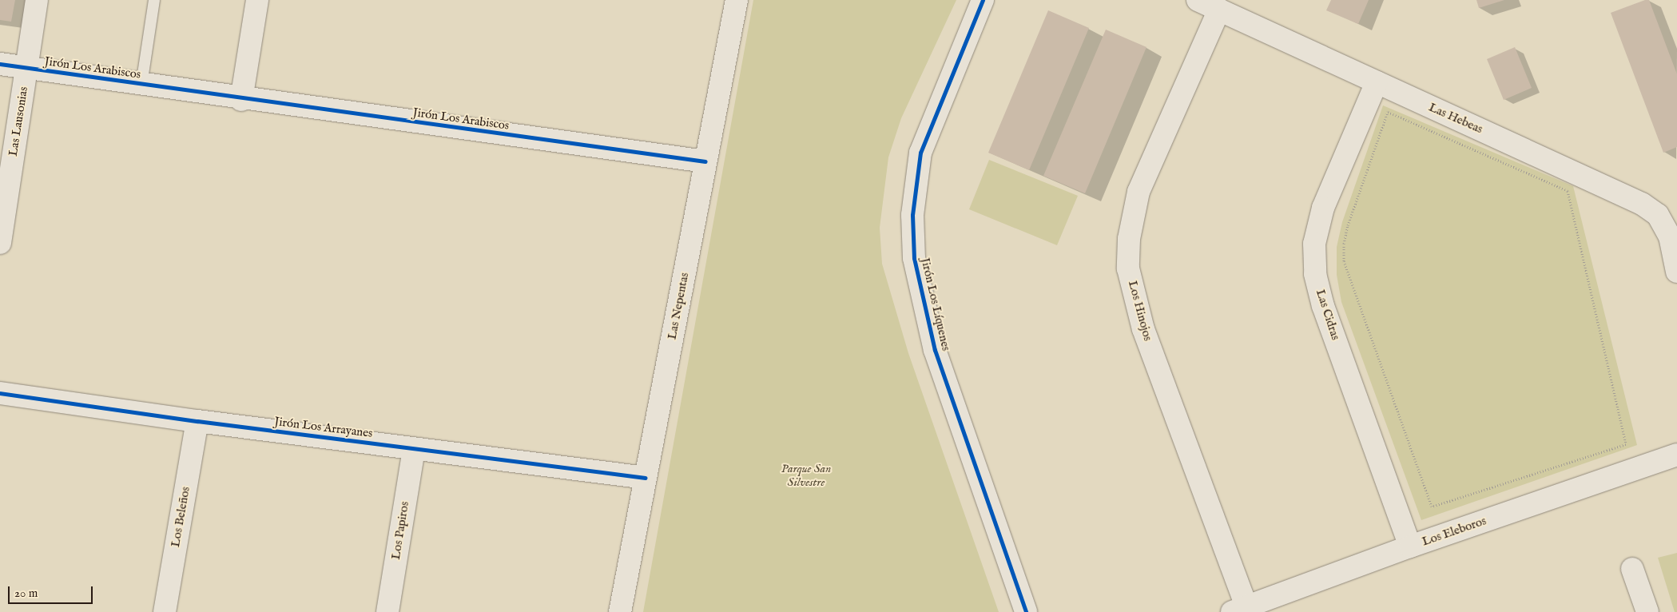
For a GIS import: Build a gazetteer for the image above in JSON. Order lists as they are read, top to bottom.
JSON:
{
  "streets": {
    "street": [
      "Jirón Los Arabiscos",
      "Las Hebeas",
      "Las Lausonias",
      "Jirón Los Líquenes",
      "Las Nepentas",
      "Los Hinojos",
      "Las Cidras",
      "Jirón Los Arrayanes",
      "Los Beleños",
      "Los Papiros",
      "Los Eleboros"
    ]
  },
  "crossings": [
    ["Jirón Los Arabiscos", "Las Lausonias"],
    ["Jirón Los Arabiscos", "Las Nepentas"],
    ["Las Hebeas", "Los Hinojos"],
    ["Las Hebeas", "Las Cidras"],
    ["Las Nepentas", "Jirón Los Arrayanes"],
    ["Los Hinojos", "Los Eleboros"],
    ["Las Cidras", "Los Eleboros"],
    ["Jirón Los Arrayanes", "Los Beleños"],
    ["Jirón Los Arrayanes", "Los Papiros"]
  ],
  "parks": ["Parque San Silvestre"],
  "scale_bar": "20 m"
}
